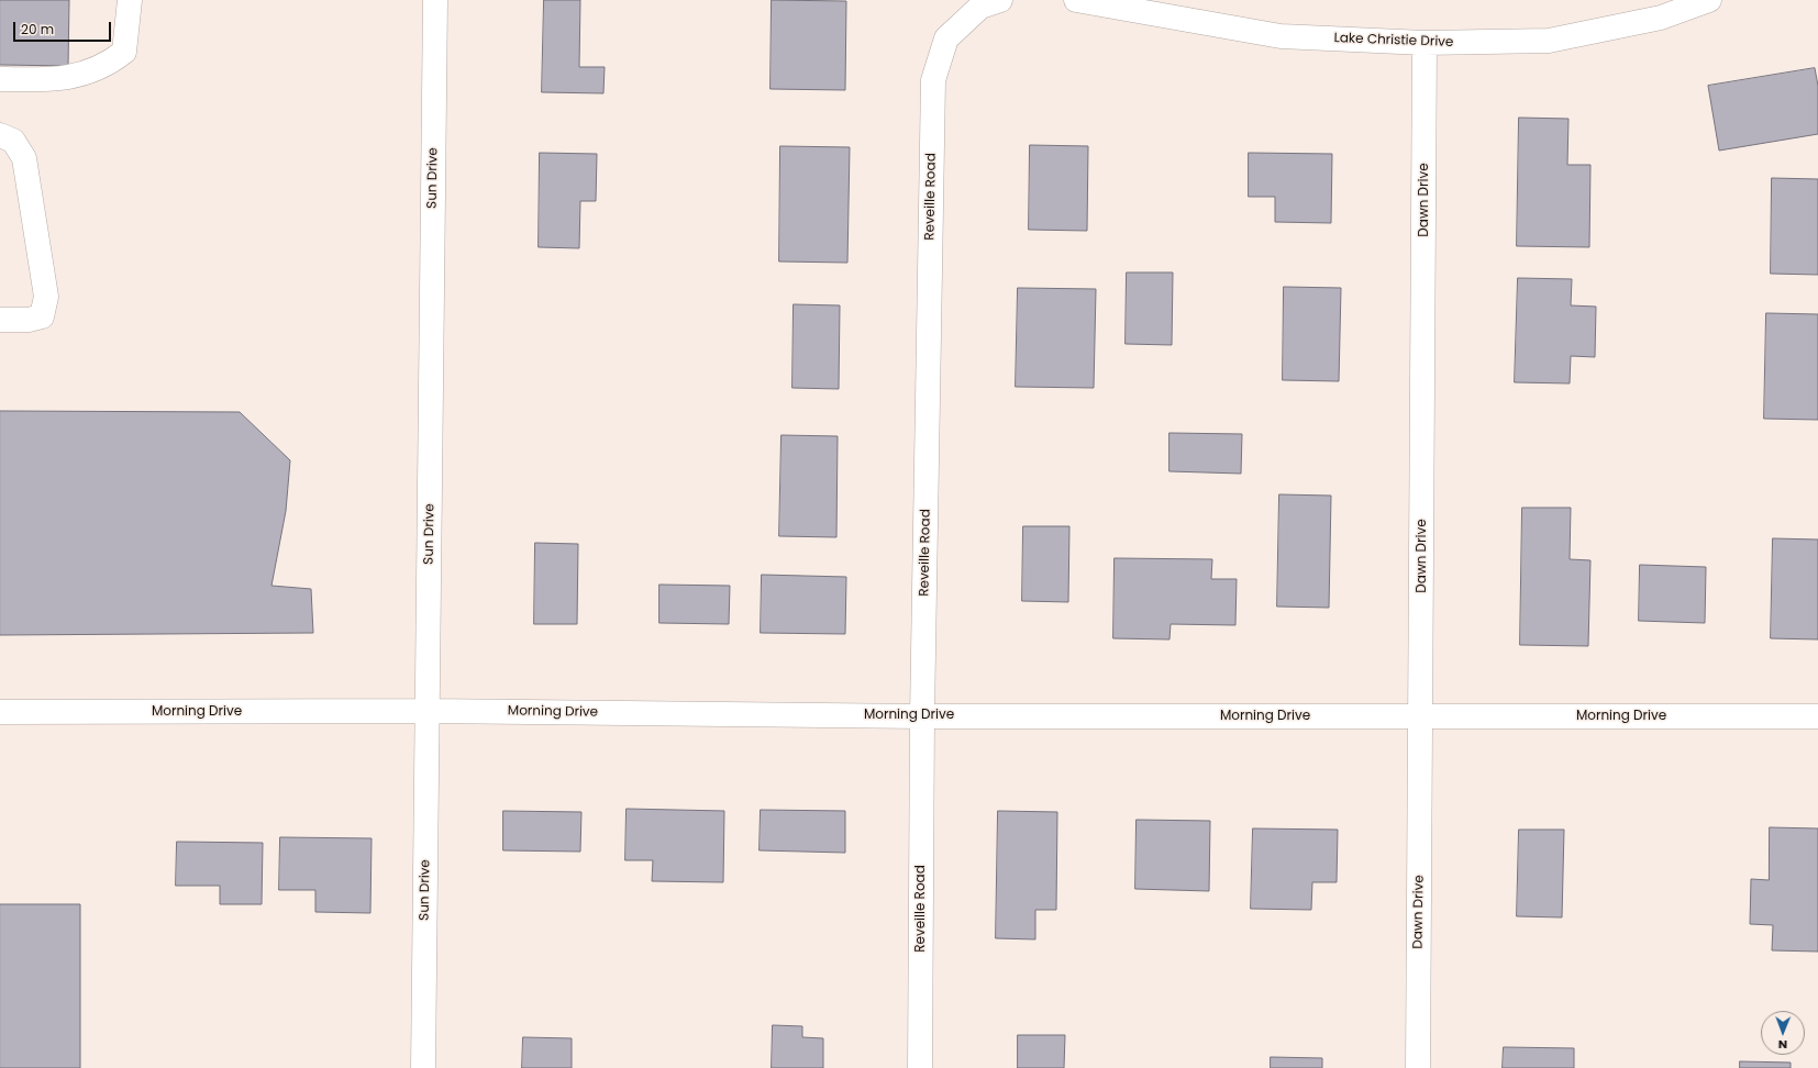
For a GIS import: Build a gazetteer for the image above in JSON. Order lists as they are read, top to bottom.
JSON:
{
  "streets": {
    "street": [
      "Lake Christie Drive",
      "Sun Drive",
      "Reveille Road",
      "Dawn Drive",
      "Morning Drive"
    ]
  },
  "crossings": [
    ["Lake Christie Drive", "Dawn Drive"],
    ["Sun Drive", "Morning Drive"],
    ["Reveille Road", "Morning Drive"],
    ["Dawn Drive", "Morning Drive"]
  ],
  "scale_bar": "20 m",
  "north": "bottom"
}
